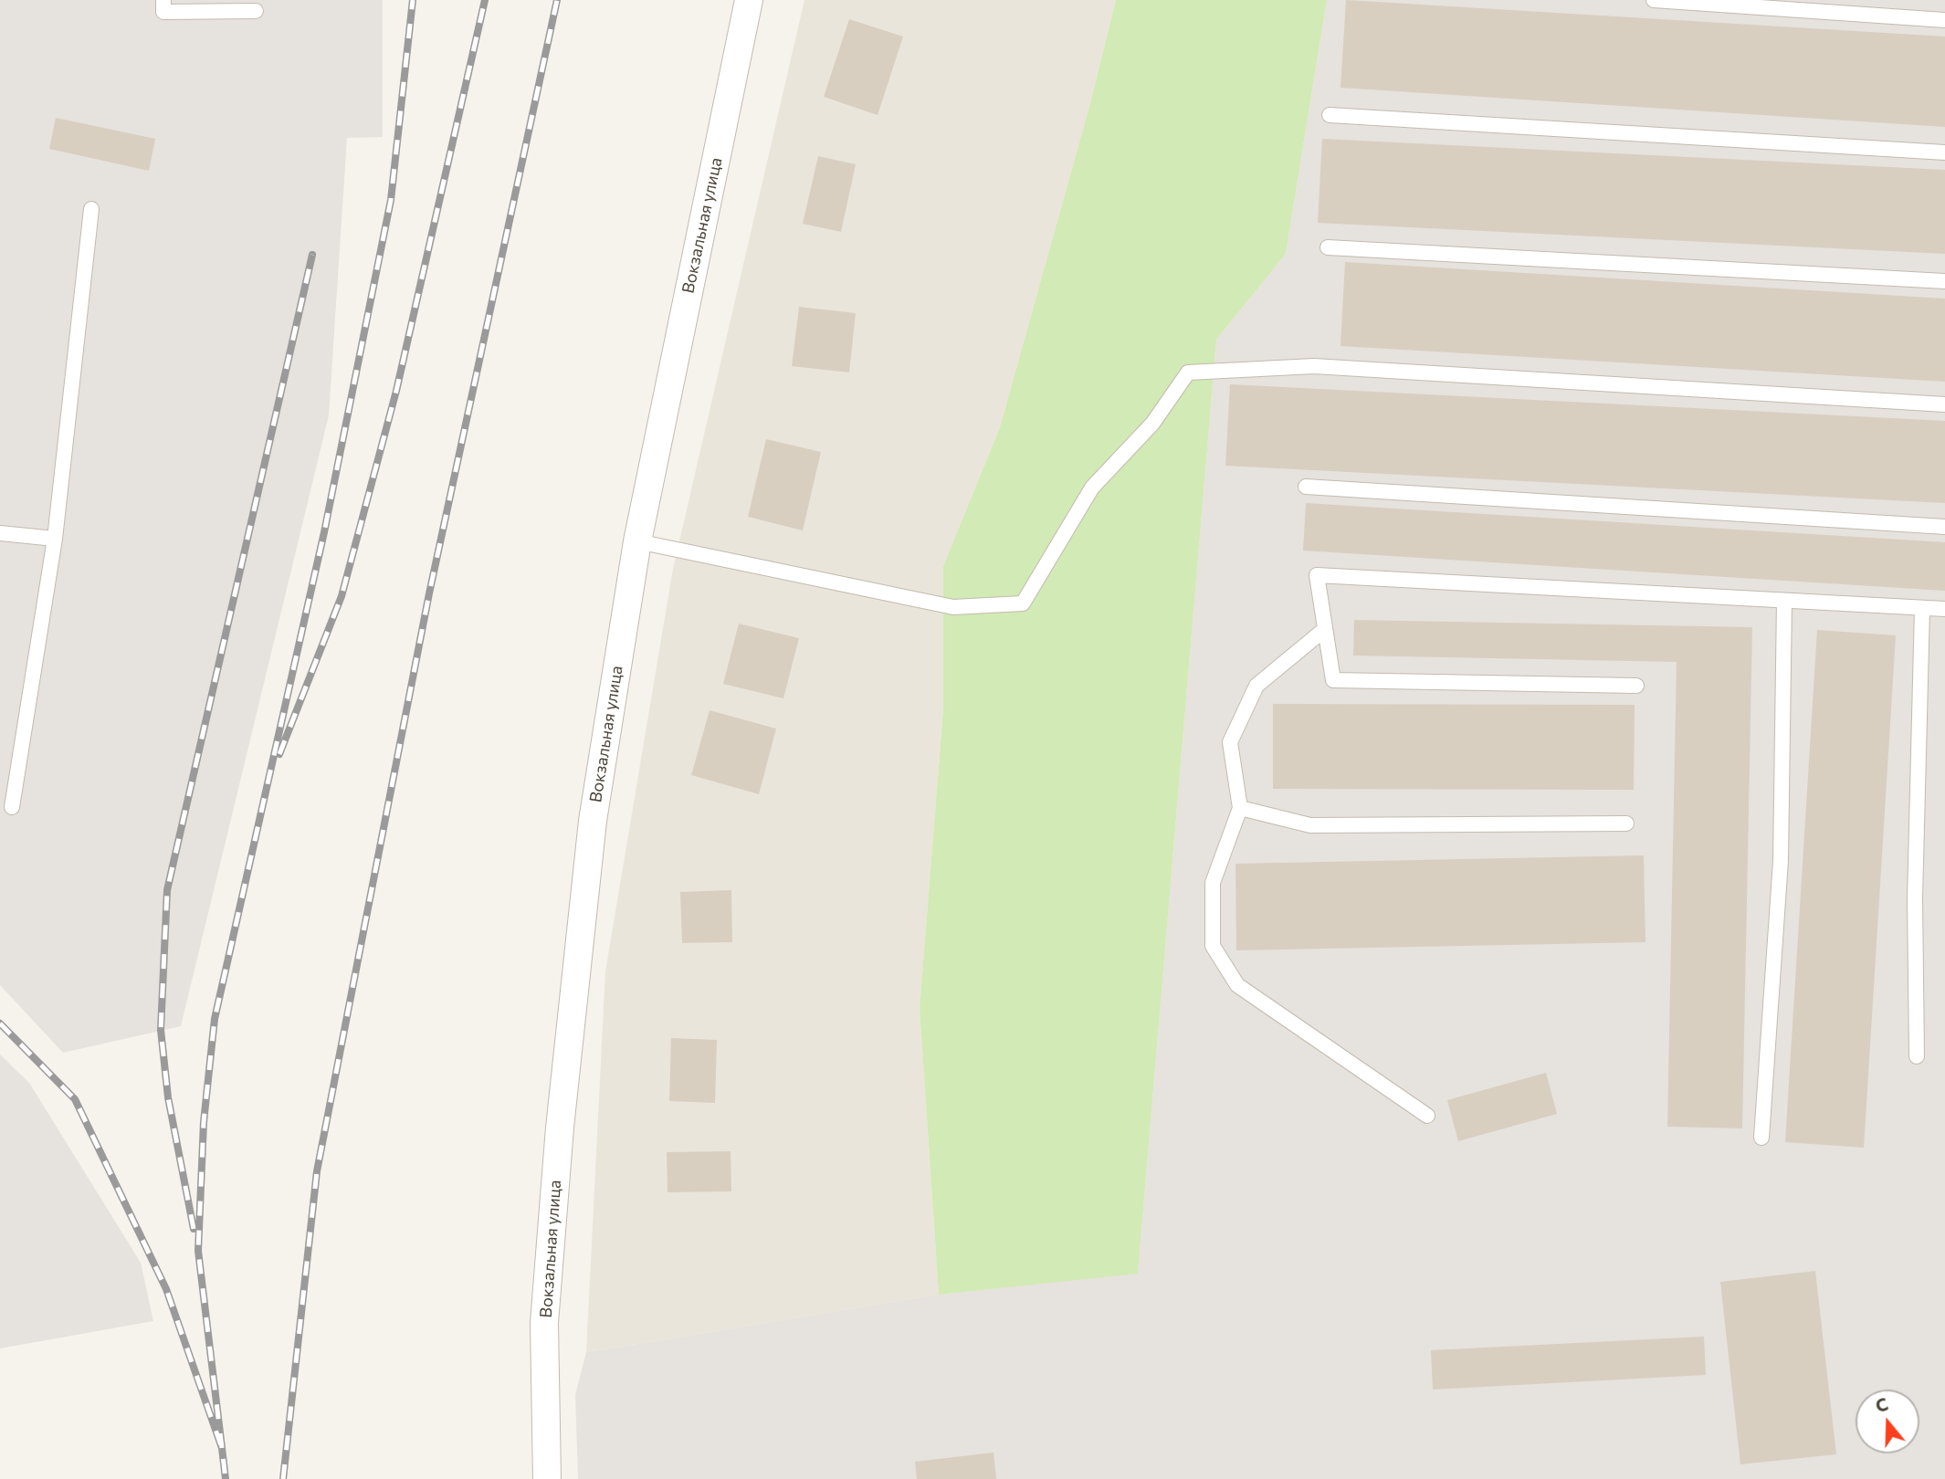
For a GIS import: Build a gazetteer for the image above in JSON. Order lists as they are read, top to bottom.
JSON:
{
  "streets": {
    "street": ["Вокзальная улица"]
  },
  "north": "top"
}
